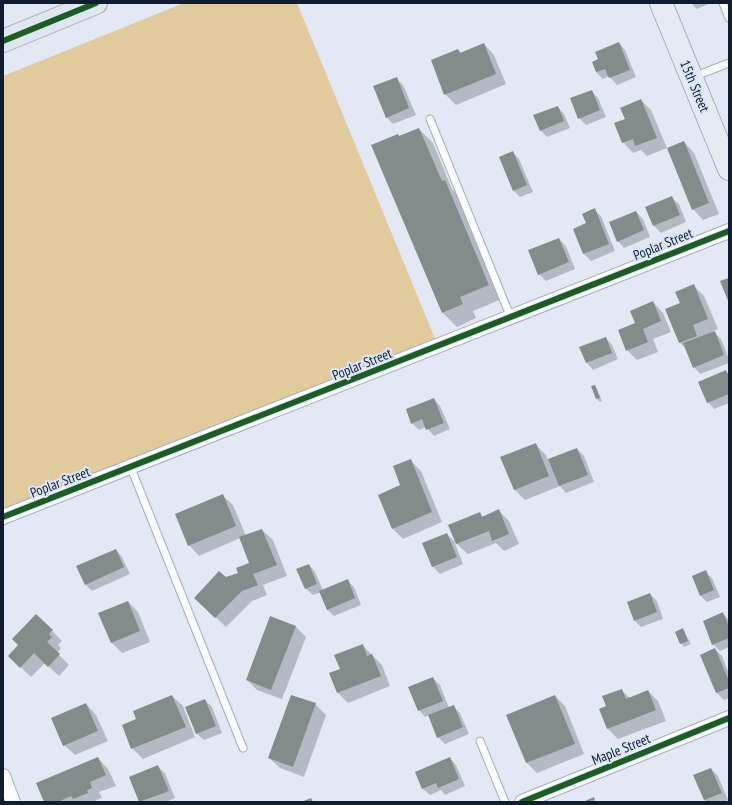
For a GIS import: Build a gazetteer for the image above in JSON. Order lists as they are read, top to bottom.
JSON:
{
  "streets": {
    "main road": ["15th Street"],
    "street": ["Poplar Street", "Maple Street"]
  }
}
